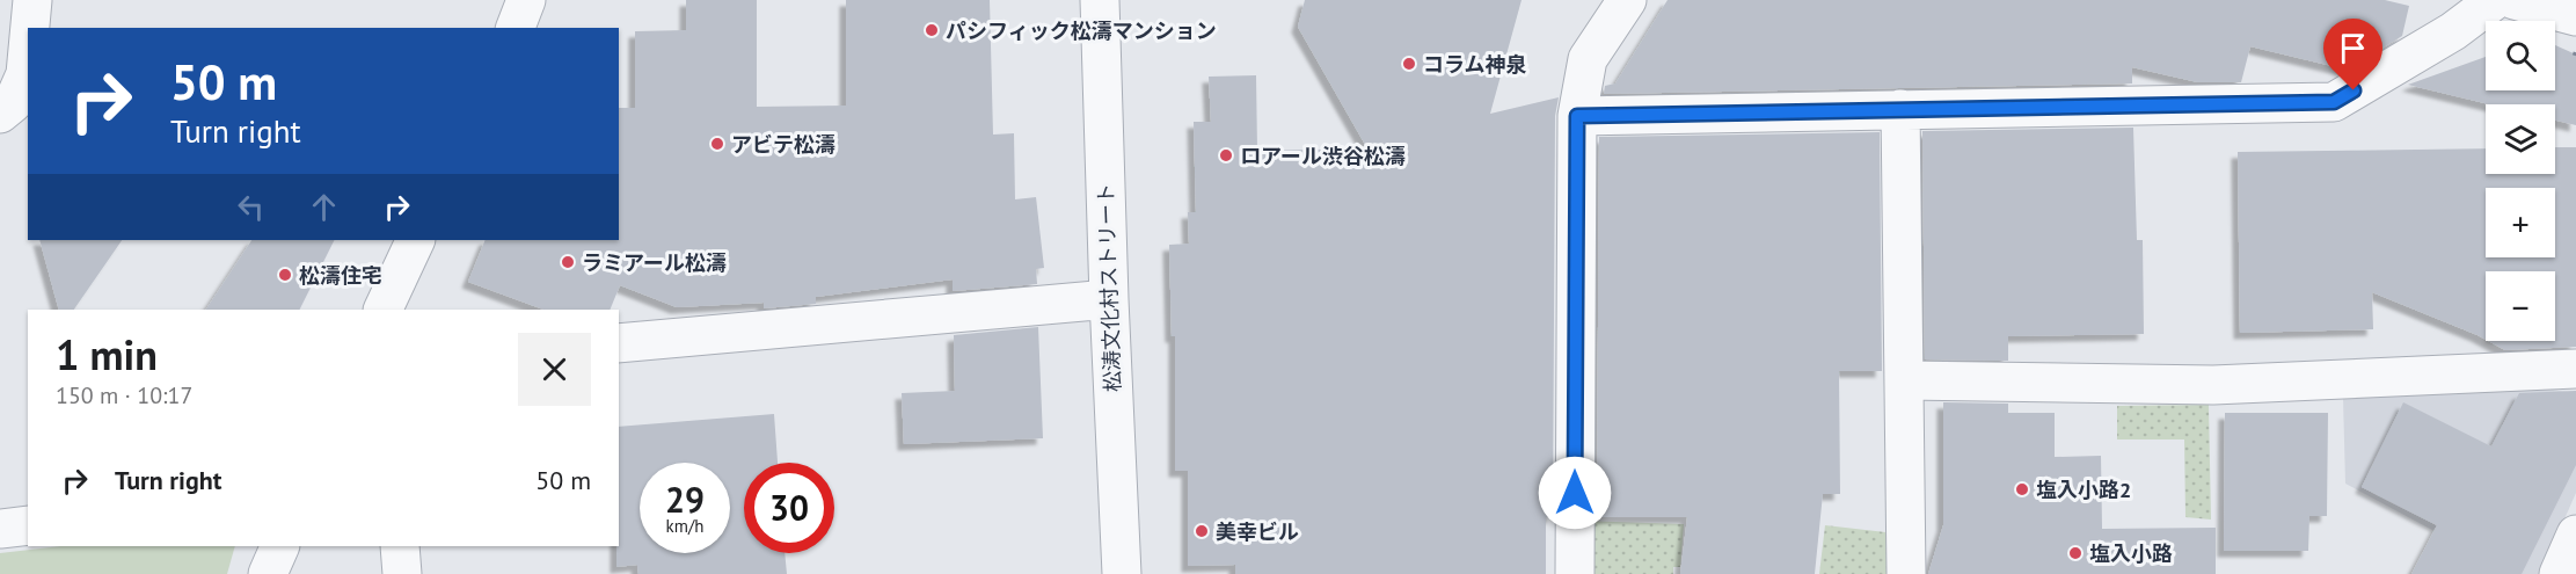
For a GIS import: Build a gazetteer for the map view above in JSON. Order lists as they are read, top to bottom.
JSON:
{
  "streets": {
    "street": ["松涛文化村ストリート"]
  },
  "places": [
    "パシフィック松濤マンション",
    "コラム神泉",
    "アビテ松濤",
    "ロアール渋谷松濤",
    "ラミアール松濤",
    "松濤住宅",
    "塩入小路2",
    "美幸ビル",
    "塩入小路"
  ],
  "page": {
    "map_buttons": ["+", "−"],
    "turn": ["50 m", "Turn right"],
    "heading": ["1 min", "150 m · 10:17"],
    "list": [
      {
        "name": "Turn right",
        "value": "50 m"
      }
    ],
    "speed": "29 km/h",
    "limit": "30"
  }
}
